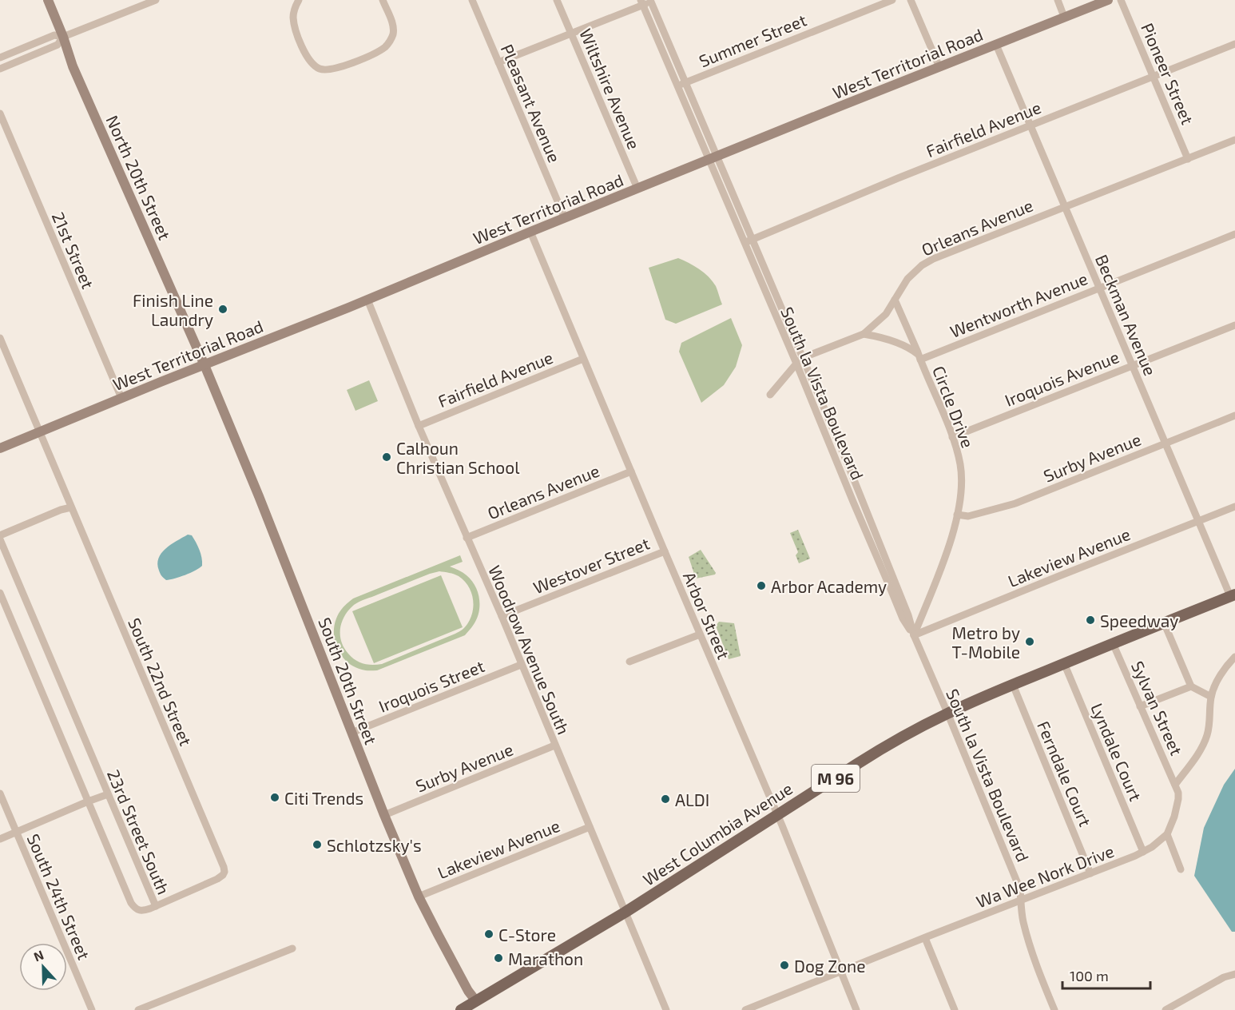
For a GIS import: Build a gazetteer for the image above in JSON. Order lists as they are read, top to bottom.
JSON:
{
  "streets": {
    "main road": ["M 96", "West Columbia Avenue"],
    "street": [
      "Summer Street",
      "West Territorial Road",
      "Pioneer Street",
      "Wiltshire Avenue",
      "Pleasant Avenue",
      "Fairfield Avenue",
      "North 20th Street",
      "Orleans Avenue",
      "21st Street",
      "Wentworth Avenue",
      "Beckman Avenue",
      "Iroquois Avenue",
      "South la Vista Boulevard",
      "Circle Drive",
      "Surby Avenue",
      "Lakeview Avenue",
      "Westover Street",
      "Arbor Street",
      "Woodrow Avenue South",
      "South 20th Street",
      "South 22nd Street",
      "Iroquois Street",
      "Sylvan Street",
      "Lyndale Court",
      "Ferndale Court",
      "23rd Street South",
      "Wa Wee Nork Drive",
      "South 24th Street"
    ]
  },
  "crossings": [
    ["West Territorial Road", "Wiltshire Avenue"],
    ["West Territorial Road", "Pleasant Avenue"],
    ["West Territorial Road", "North 20th Street"],
    ["West Territorial Road", "21st Street"],
    ["West Territorial Road", "Beckman Avenue"],
    ["West Territorial Road", "South la Vista Boulevard"],
    ["West Territorial Road", "Arbor Street"],
    ["West Territorial Road", "Woodrow Avenue South"],
    ["West Territorial Road", "South 20th Street"],
    ["West Territorial Road", "South 22nd Street"],
    ["Pioneer Street", "Fairfield Avenue"],
    ["Pioneer Street", "Orleans Avenue"],
    ["Fairfield Avenue", "Beckman Avenue"],
    ["Fairfield Avenue", "South la Vista Boulevard"],
    ["Fairfield Avenue", "Arbor Street"],
    ["Fairfield Avenue", "Woodrow Avenue South"],
    ["North 20th Street", "South 20th Street"],
    ["Orleans Avenue", "Beckman Avenue"],
    ["Orleans Avenue", "South la Vista Boulevard"],
    ["Orleans Avenue", "Circle Drive"],
    ["Orleans Avenue", "Arbor Street"],
    ["Orleans Avenue", "Woodrow Avenue South"],
    ["Wentworth Avenue", "Beckman Avenue"],
    ["Wentworth Avenue", "Circle Drive"],
    ["Beckman Avenue", "Iroquois Avenue"],
    ["Beckman Avenue", "Surby Avenue"],
    ["Beckman Avenue", "Lakeview Avenue"],
    ["Beckman Avenue", "West Columbia Avenue"],
    ["Iroquois Avenue", "Circle Drive"],
    ["South la Vista Boulevard", "Circle Drive"],
    ["South la Vista Boulevard", "Lakeview Avenue"],
    ["South la Vista Boulevard", "West Columbia Avenue"],
    ["South la Vista Boulevard", "Wa Wee Nork Drive"],
    ["Circle Drive", "Surby Avenue"],
    ["Circle Drive", "Lakeview Avenue"],
    ["Surby Avenue", "Woodrow Avenue South"],
    ["Surby Avenue", "South 20th Street"],
    ["Lakeview Avenue", "Woodrow Avenue South"],
    ["Lakeview Avenue", "South 20th Street"],
    ["Westover Street", "Arbor Street"],
    ["Westover Street", "Woodrow Avenue South"],
    ["Arbor Street", "West Columbia Avenue"],
    ["Arbor Street", "Wa Wee Nork Drive"],
    ["Woodrow Avenue South", "Iroquois Street"],
    ["Woodrow Avenue South", "West Columbia Avenue"],
    ["South 20th Street", "Iroquois Street"],
    ["South 20th Street", "West Columbia Avenue"],
    ["South 22nd Street", "23rd Street South"],
    ["Sylvan Street", "West Columbia Avenue"],
    ["Lyndale Court", "West Columbia Avenue"],
    ["Lyndale Court", "Wa Wee Nork Drive"],
    ["Ferndale Court", "West Columbia Avenue"],
    ["Ferndale Court", "Wa Wee Nork Drive"]
  ],
  "places": [
    "Finish Line Laundry",
    "Calhoun Christian School",
    "Arbor Academy",
    "Speedway",
    "Metro by T-Mobile",
    "Citi Trends",
    "ALDI",
    "Schlotzsky's",
    "C-Store",
    "Marathon",
    "Dog Zone"
  ],
  "scale_bar": "100 m",
  "north": "top"
}
